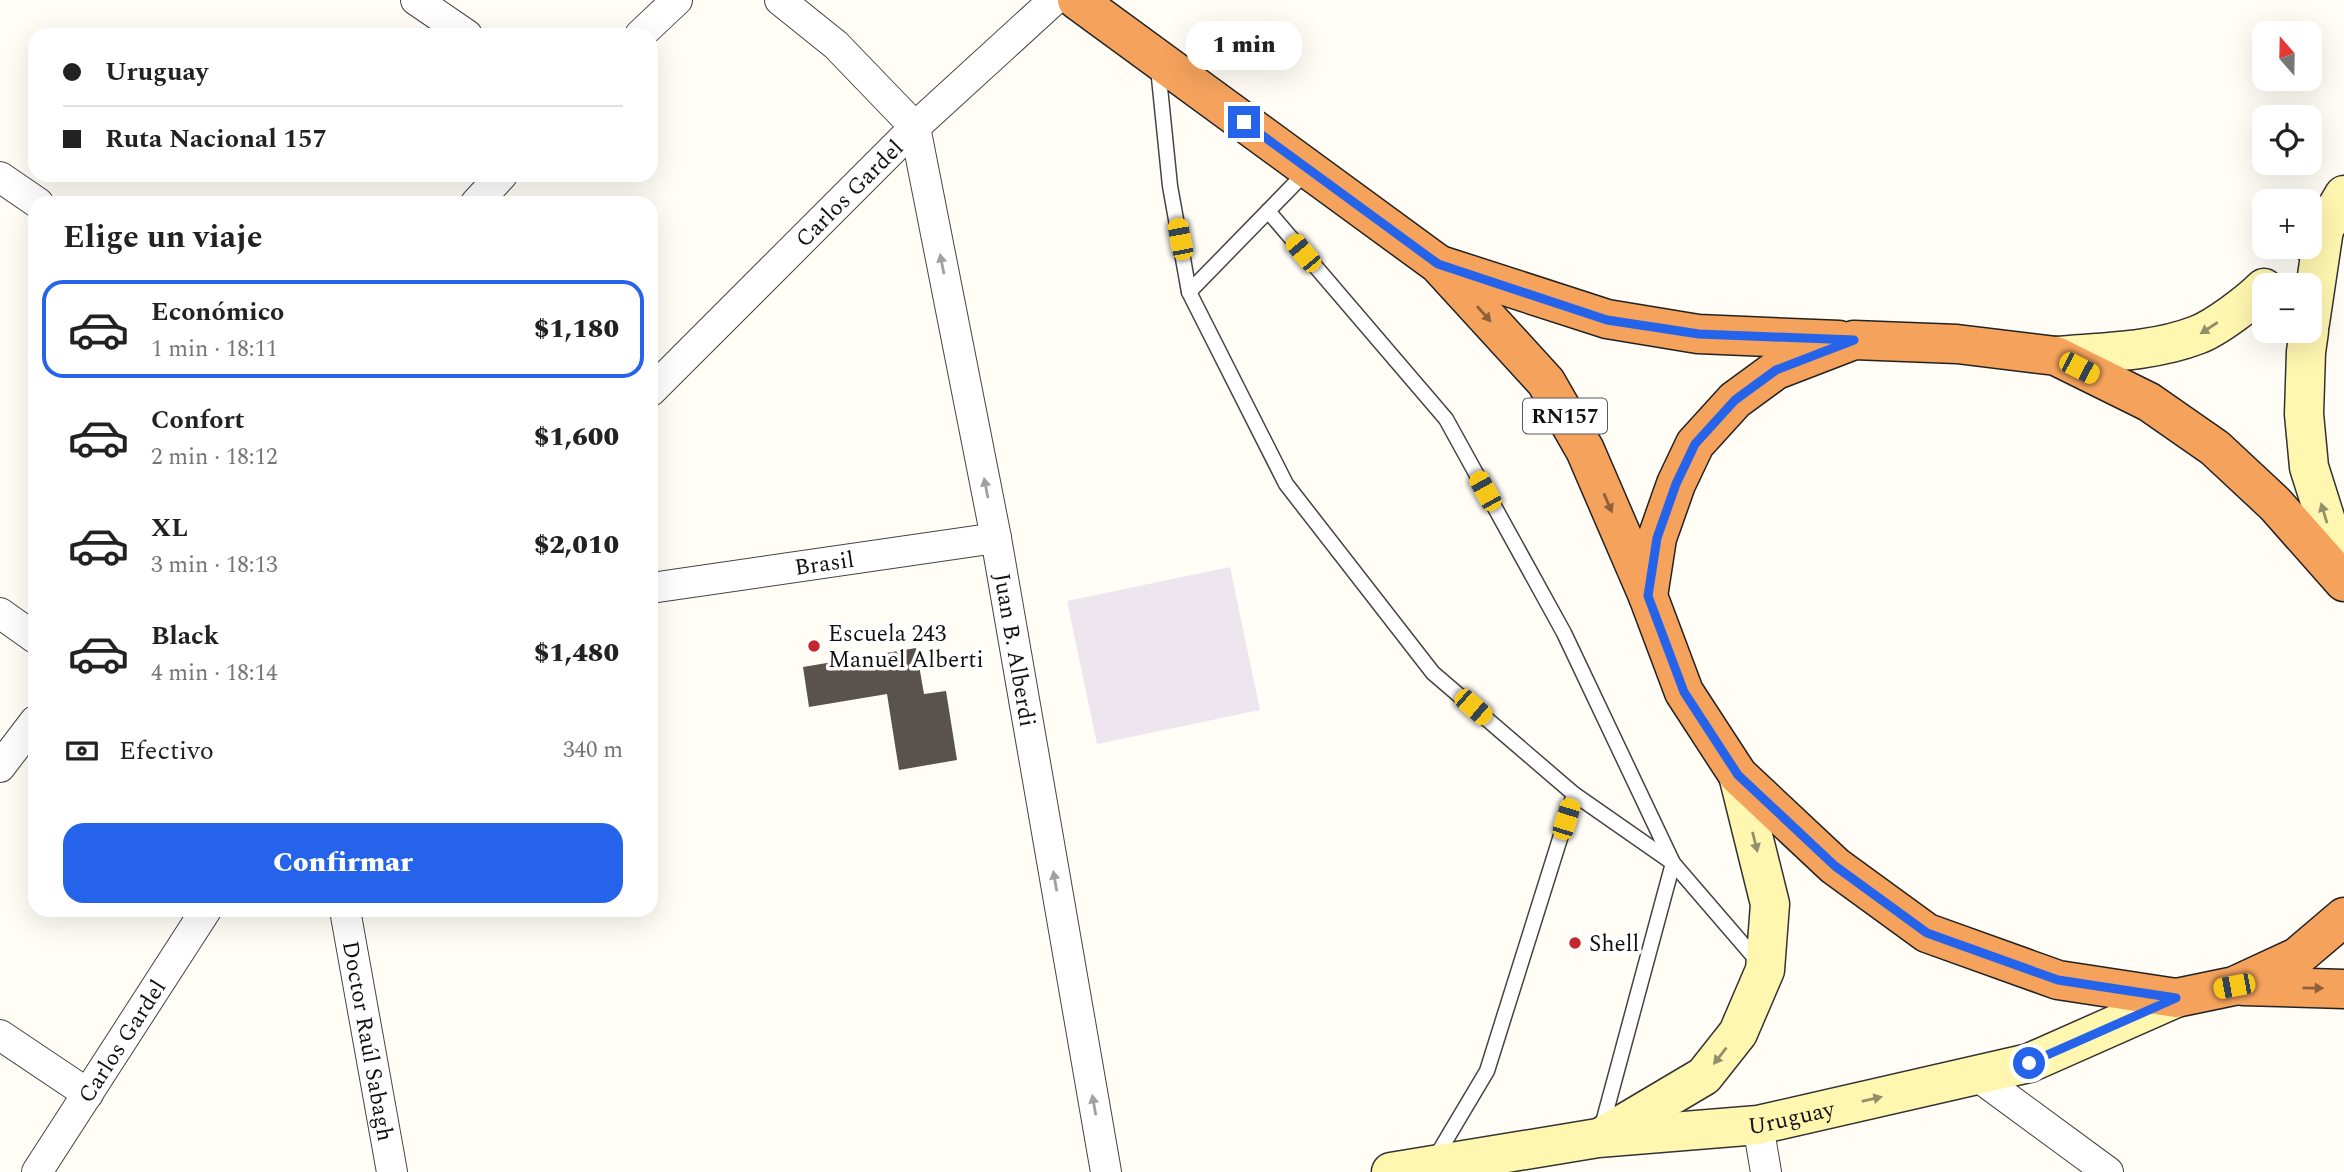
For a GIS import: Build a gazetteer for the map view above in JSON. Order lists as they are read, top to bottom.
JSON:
{
  "streets": {
    "highway": ["RN157"],
    "main road": ["Uruguay"],
    "street": [
      "Carlos Gardel",
      "Brasil",
      "Juan B. Alberdi",
      "Doctor Raúl Sabagh"
    ]
  },
  "crossings": [
    ["Carlos Gardel", "Juan B. Alberdi"],
    ["RN157", "Uruguay"],
    ["Brasil", "Juan B. Alberdi"]
  ],
  "one_way": ["Juan B. Alberdi"],
  "places": ["Escuela 243 Manuel Alberti", "Shell"],
  "north": "top",
  "page": {
    "map_buttons": ["+", "−"],
    "bubble": "1 min",
    "banner": ["Uruguay", "Ruta Nacional 157"],
    "heading": "Elige un viaje",
    "list": [
      {
        "name": "Económico",
        "note": "1 min · 18:11",
        "value": "$1,180"
      },
      {
        "name": "Confort",
        "note": "2 min · 18:12",
        "value": "$1,600"
      },
      {
        "name": "XL",
        "note": "3 min · 18:13",
        "value": "$2,010"
      },
      {
        "name": "Black",
        "note": "4 min · 18:14",
        "value": "$1,480"
      }
    ],
    "pay": ["Efectivo", "340 m"],
    "buttons": "Confirmar"
  }
}
